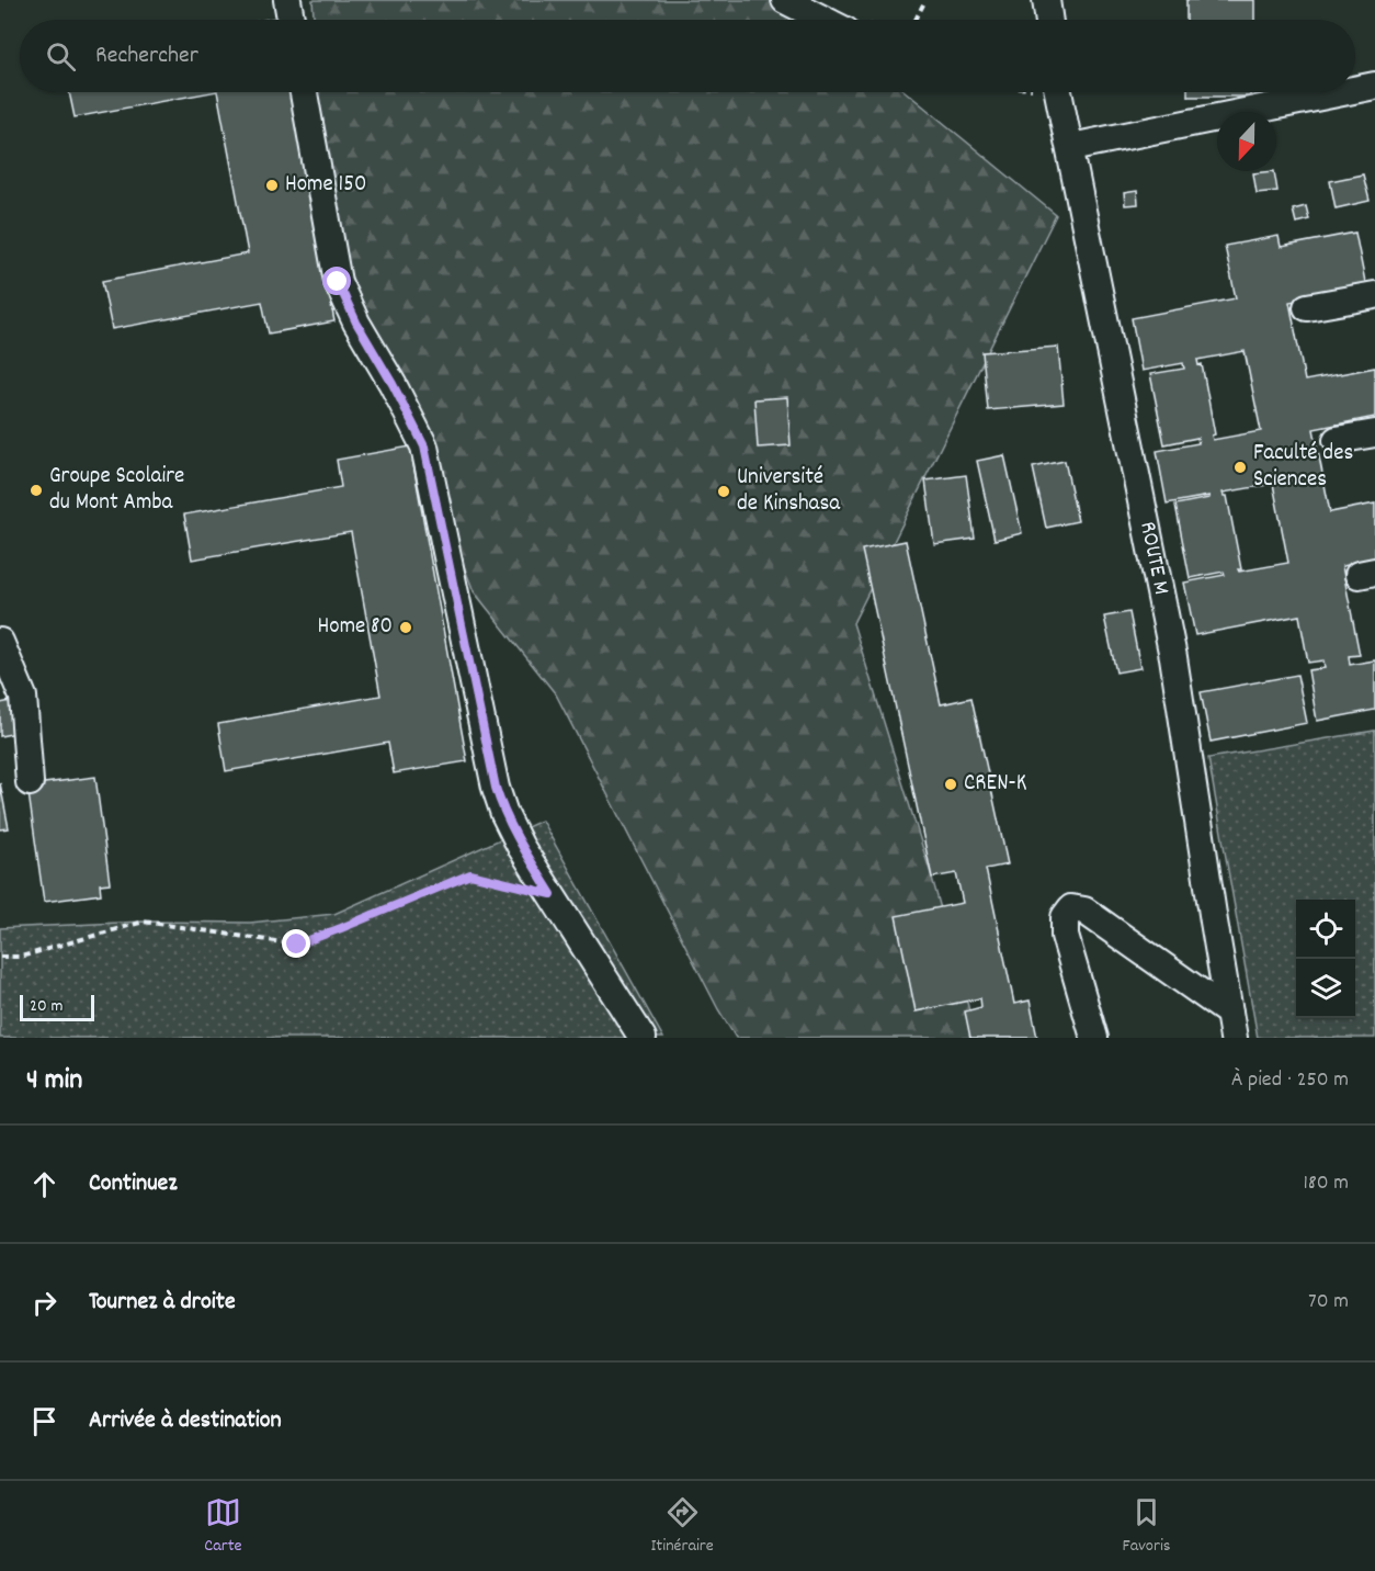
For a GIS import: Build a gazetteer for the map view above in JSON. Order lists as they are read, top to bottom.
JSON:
{
  "streets": {
    "lane": ["ROUTE M"]
  },
  "places": [
    "Home 150",
    "Faculté des Sciences",
    "Groupe Scolaire du Mont Amba",
    "Université de Kinshasa",
    "Home 80",
    "CREN-K"
  ],
  "scale_bar": "20 m",
  "north": "bottom",
  "page": {
    "search": "Rechercher",
    "scale": "20 m",
    "heading": ["4 min", "À pied · 250 m"],
    "list": [
      ["Continuez", "180 m"],
      ["Tournez à droite", "70 m"],
      "Arrivée à destination"
    ],
    "nav": ["Carte", "Itinéraire", "Favoris"]
  }
}
